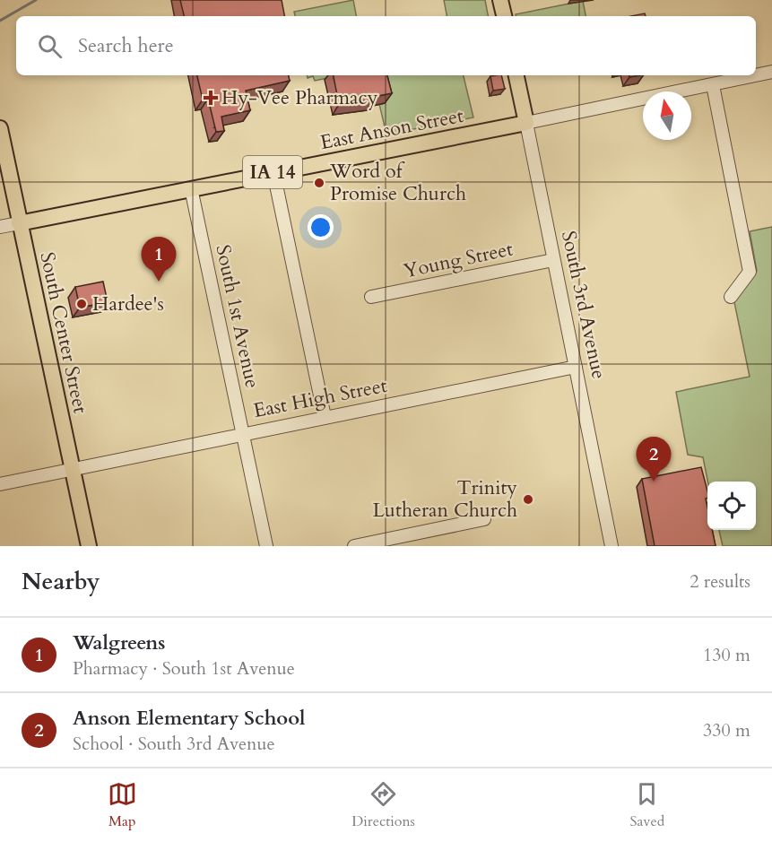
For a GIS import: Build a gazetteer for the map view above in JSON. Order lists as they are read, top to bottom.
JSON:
{
  "streets": {
    "main road": [
      "East Anson Street",
      "IA 14",
      "South 3rd Avenue",
      "South Center Street"
    ],
    "street": ["Young Street", "South 1st Avenue", "East High Street"]
  },
  "crossings": [
    ["East Anson Street", "South 3rd Avenue"],
    ["East Anson Street", "South 1st Avenue"],
    ["East Anson Street", "South Center Street"],
    ["Young Street", "South 3rd Avenue"],
    ["South 3rd Avenue", "East High Street"],
    ["South 1st Avenue", "East High Street"],
    ["South Center Street", "East High Street"]
  ],
  "places": {
    "health": ["Hy-Vee Pharmacy"],
    "other": ["Word of Promise Church", "Hardee's", "Trinity Lutheran Church"]
  },
  "north": "top",
  "page": {
    "search": "Search here",
    "pins": ["1", "2"],
    "heading": ["Nearby", "2 results"],
    "list": [
      {
        "mark": "1",
        "name": "Walgreens",
        "note": "Pharmacy · South 1st Avenue",
        "value": "130 m"
      },
      {
        "mark": "2",
        "name": "Anson Elementary School",
        "note": "School · South 3rd Avenue",
        "value": "330 m"
      }
    ],
    "nav": ["Map", "Directions", "Saved"]
  }
}
